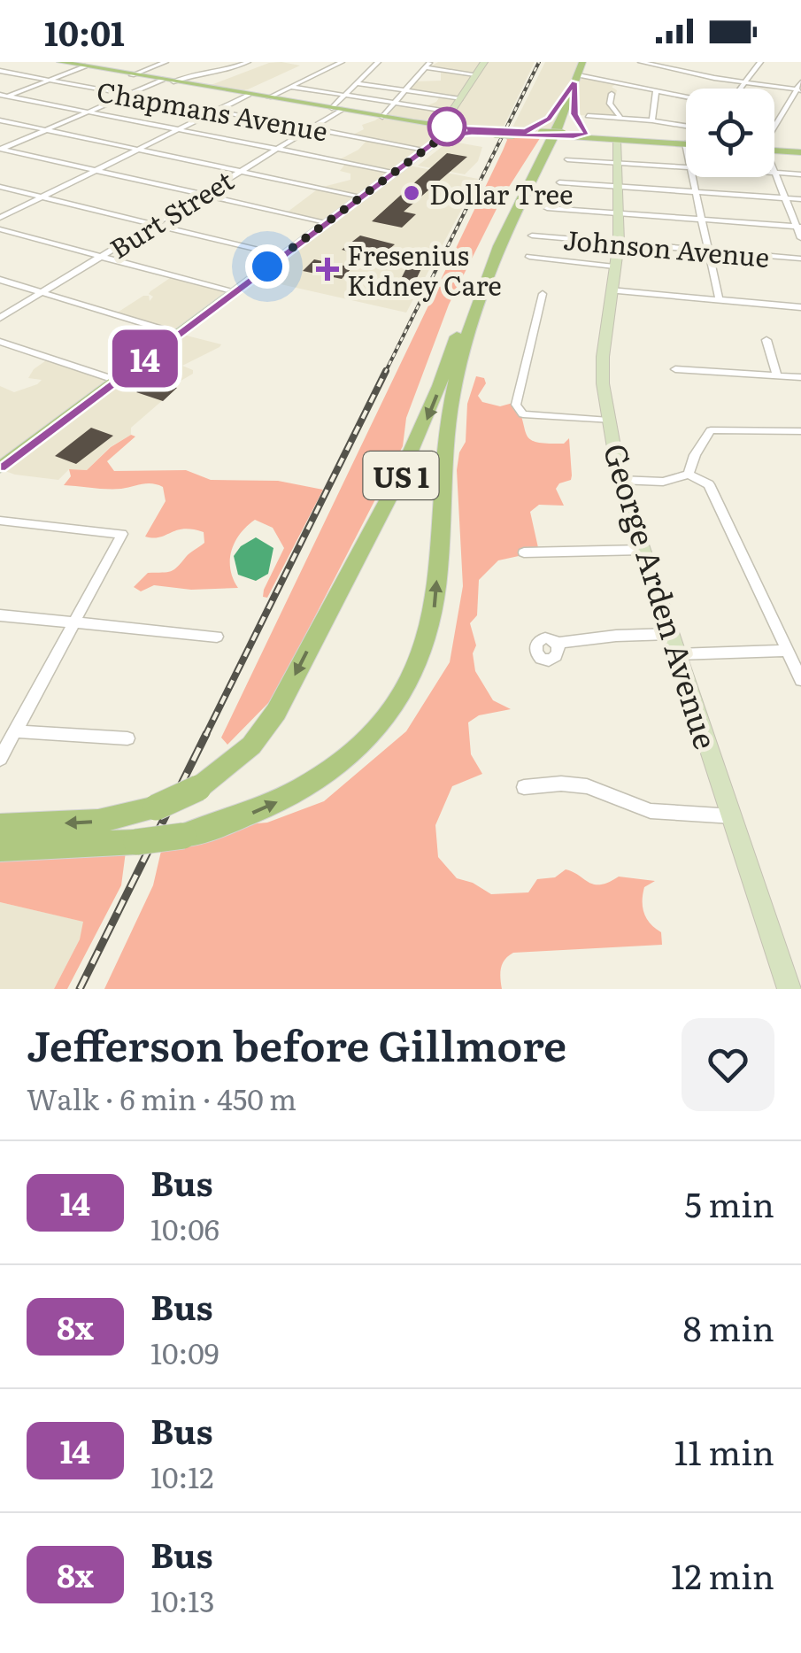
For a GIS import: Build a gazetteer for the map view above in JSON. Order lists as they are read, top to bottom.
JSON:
{
  "streets": {
    "main road": ["US 1"],
    "street": [
      "Chapmans Avenue",
      "Burt Street",
      "Johnson Avenue",
      "George Arden Avenue"
    ]
  },
  "crossings": [
    ["Chapmans Avenue", "Burt Street"],
    ["Johnson Avenue", "George Arden Avenue"]
  ],
  "places": {
    "other": ["Dollar Tree"],
    "health": ["Fresenius Kidney Care"]
  },
  "lines": ["bus line 14"],
  "page": {
    "status": "10:01",
    "on_map": "14",
    "heading": ["Jefferson before Gillmore", "Walk · 6 min · 450 m"],
    "list": [
      {
        "mark": "14",
        "name": "Bus",
        "note": "10:06",
        "value": "5 min"
      },
      {
        "mark": "8x",
        "name": "Bus",
        "note": "10:09",
        "value": "8 min"
      },
      {
        "mark": "14",
        "name": "Bus",
        "note": "10:12",
        "value": "11 min"
      },
      {
        "mark": "8x",
        "name": "Bus",
        "note": "10:13",
        "value": "12 min"
      }
    ]
  }
}
